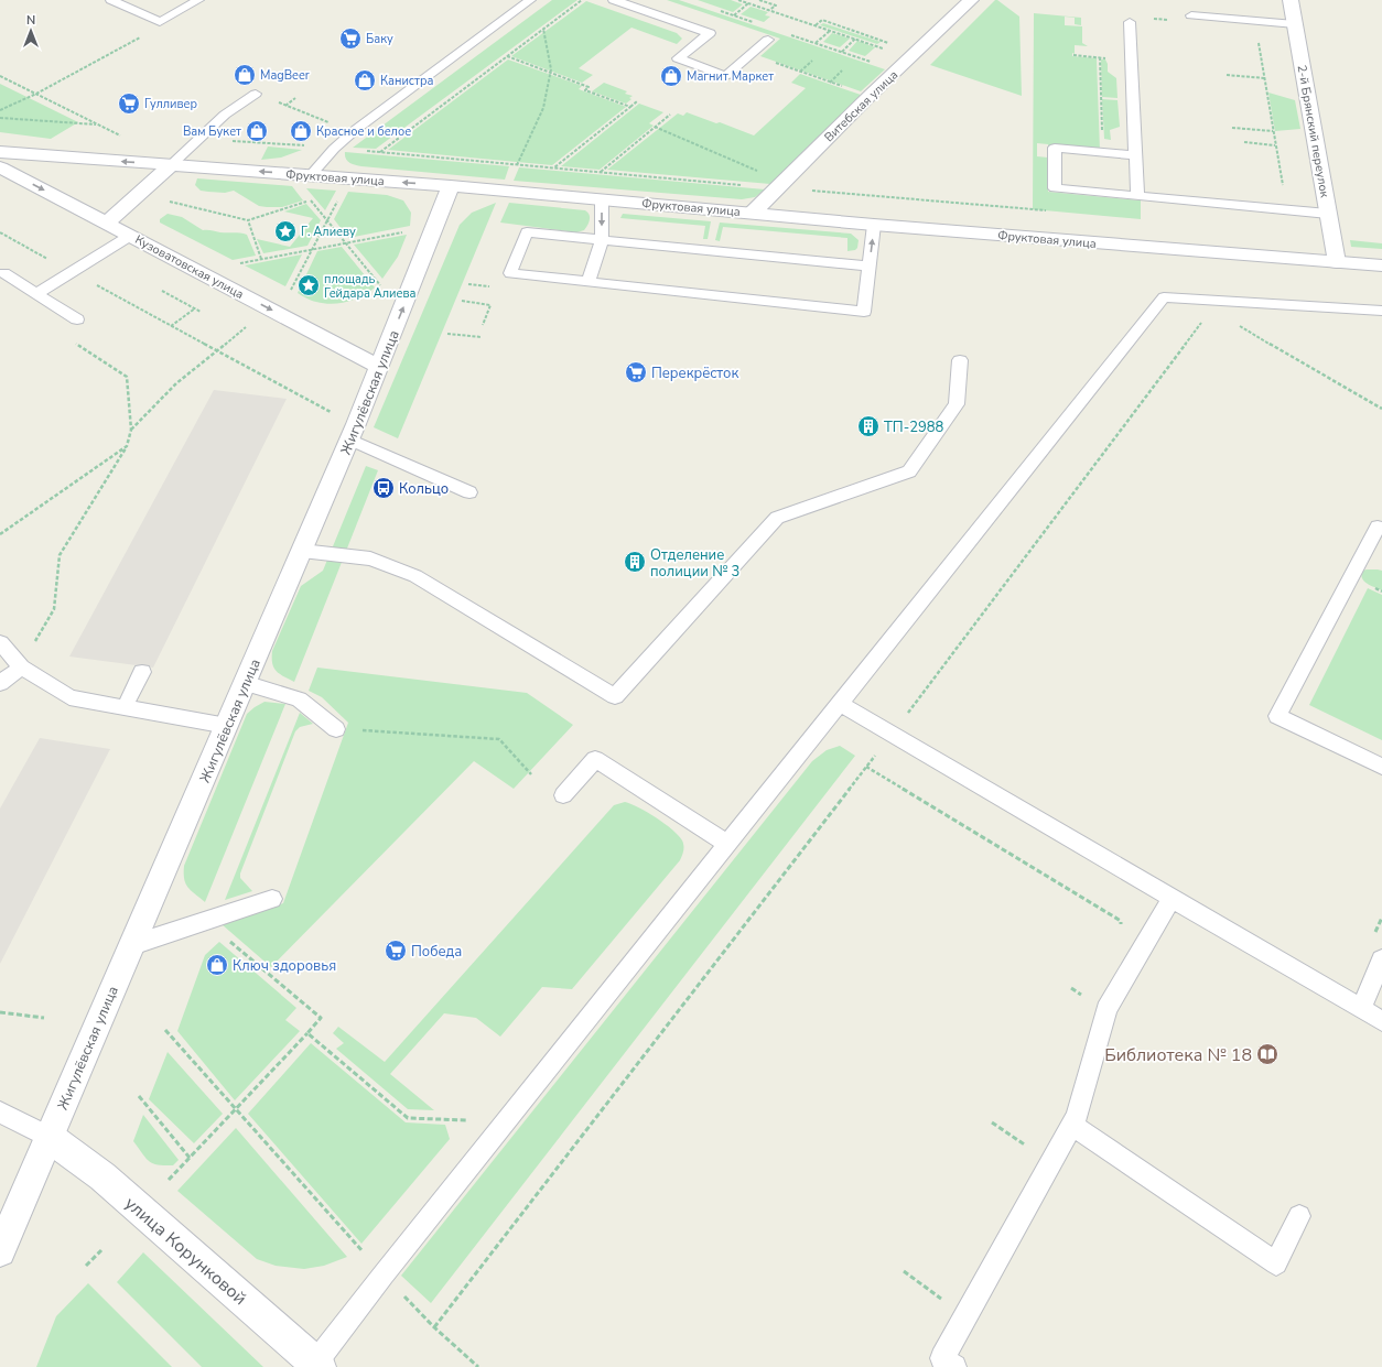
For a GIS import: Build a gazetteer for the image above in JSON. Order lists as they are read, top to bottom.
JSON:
{
  "streets": {
    "street": [
      "Витебская улица",
      "2-й Брянский переулок",
      "Фруктовая улица",
      "Кузоватовская улица",
      "Жигулёвская улица",
      "улица Корунковой"
    ]
  },
  "crossings": [
    ["Витебская улица", "Фруктовая улица"],
    ["2-й Брянский переулок", "Фруктовая улица"],
    ["Фруктовая улица", "Жигулёвская улица"],
    ["Кузоватовская улица", "Жигулёвская улица"],
    ["Жигулёвская улица", "улица Корунковой"]
  ],
  "one_way": ["Кузоватовская улица"],
  "places": {
    "supermarket": [
      "Баку",
      "Гулливер",
      "Перекрёсток",
      "Победа"
    ],
    "shop": [
      "MagBeer",
      "Магнит Маркет",
      "Канистра",
      "Вам Букет",
      "Красное и белое",
      "Ключ здоровья"
    ],
    "place": ["Г. Алиеву", "площадь Гейдара Алиева"],
    "building": ["ТП-2988", "Отделение полиции № 3"],
    "bus stop": ["Кольцо"],
    "library": ["Библиотека № 18"]
  },
  "north": "top"
}
